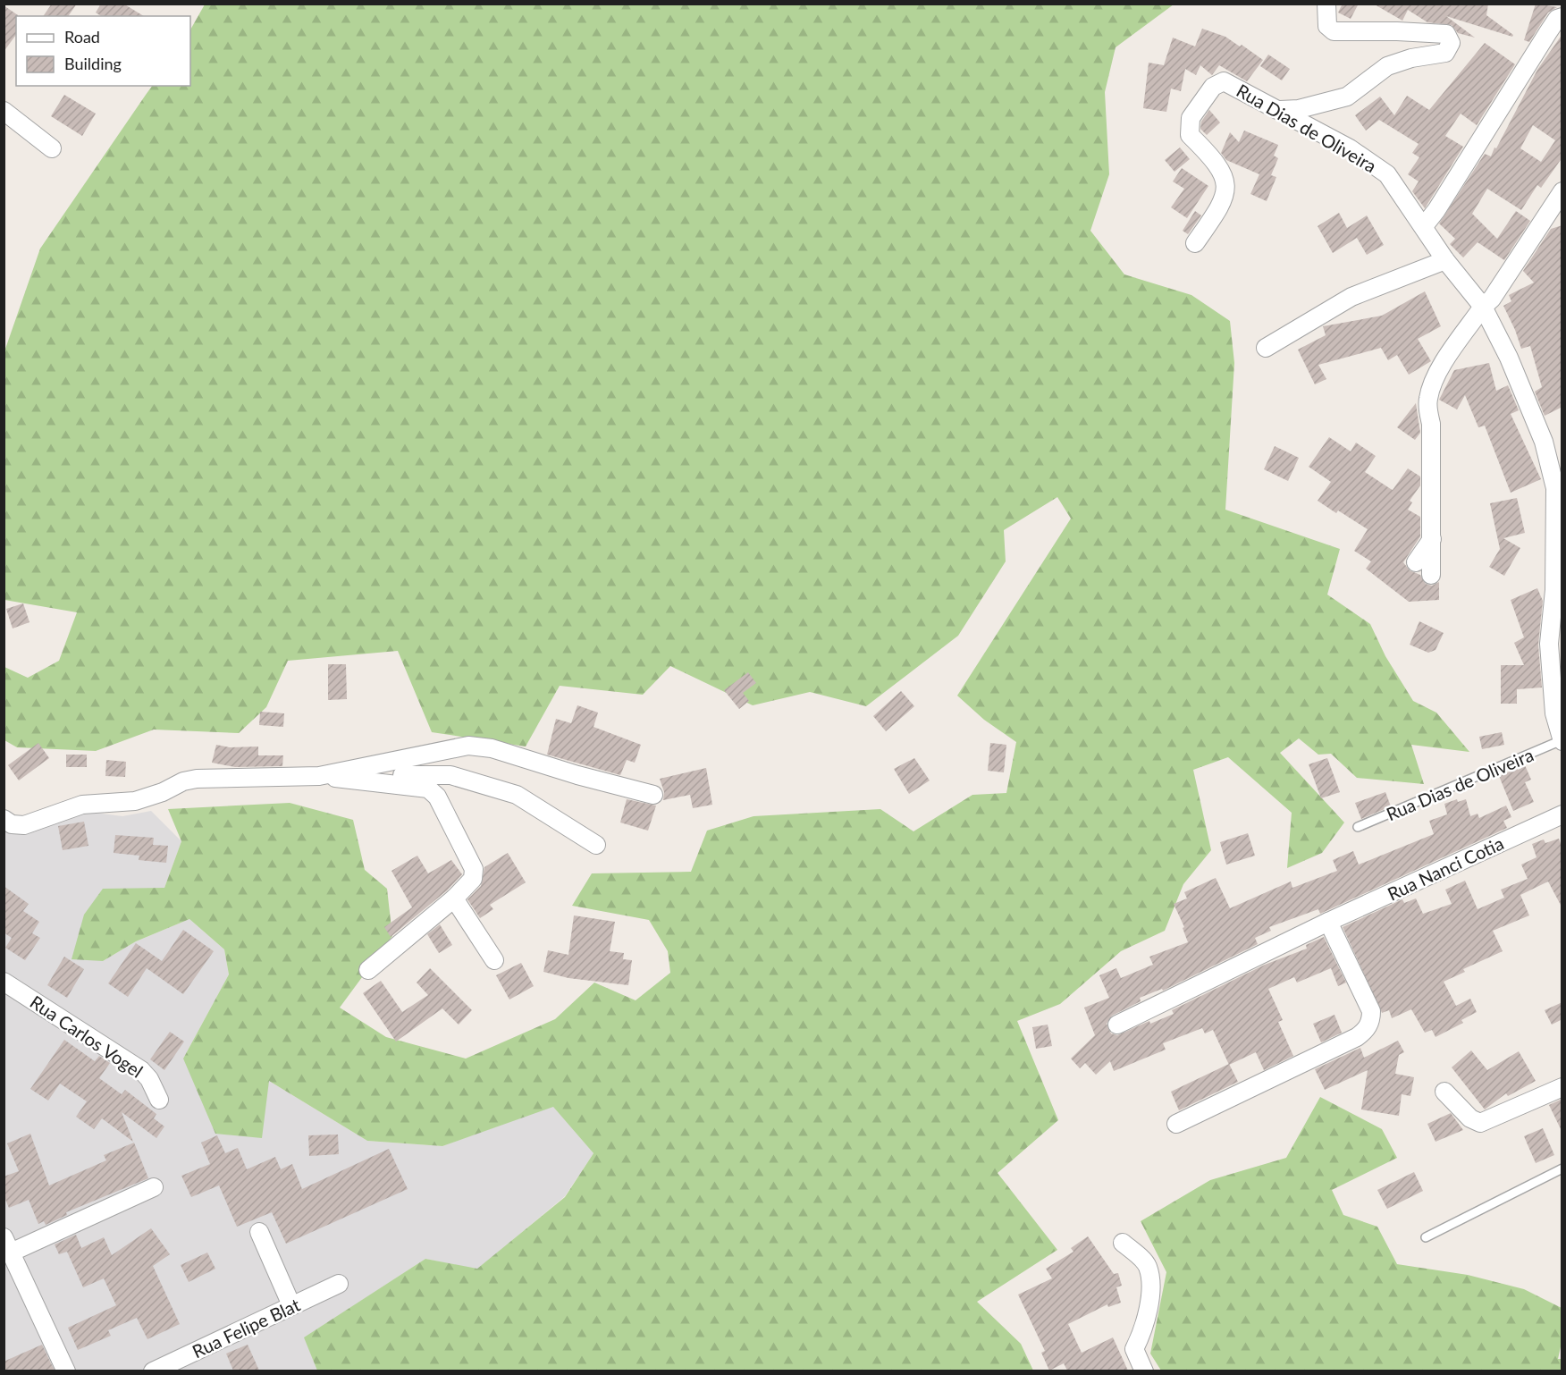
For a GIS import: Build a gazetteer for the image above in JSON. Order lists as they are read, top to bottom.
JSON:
{
  "streets": {
    "street": [
      "Rua Dias de Oliveira",
      "Rua Nanci Cotia",
      "Rua Carlos Vogel",
      "Rua Felipe Blat"
    ]
  },
  "legend": ["Road", "Building"]
}
